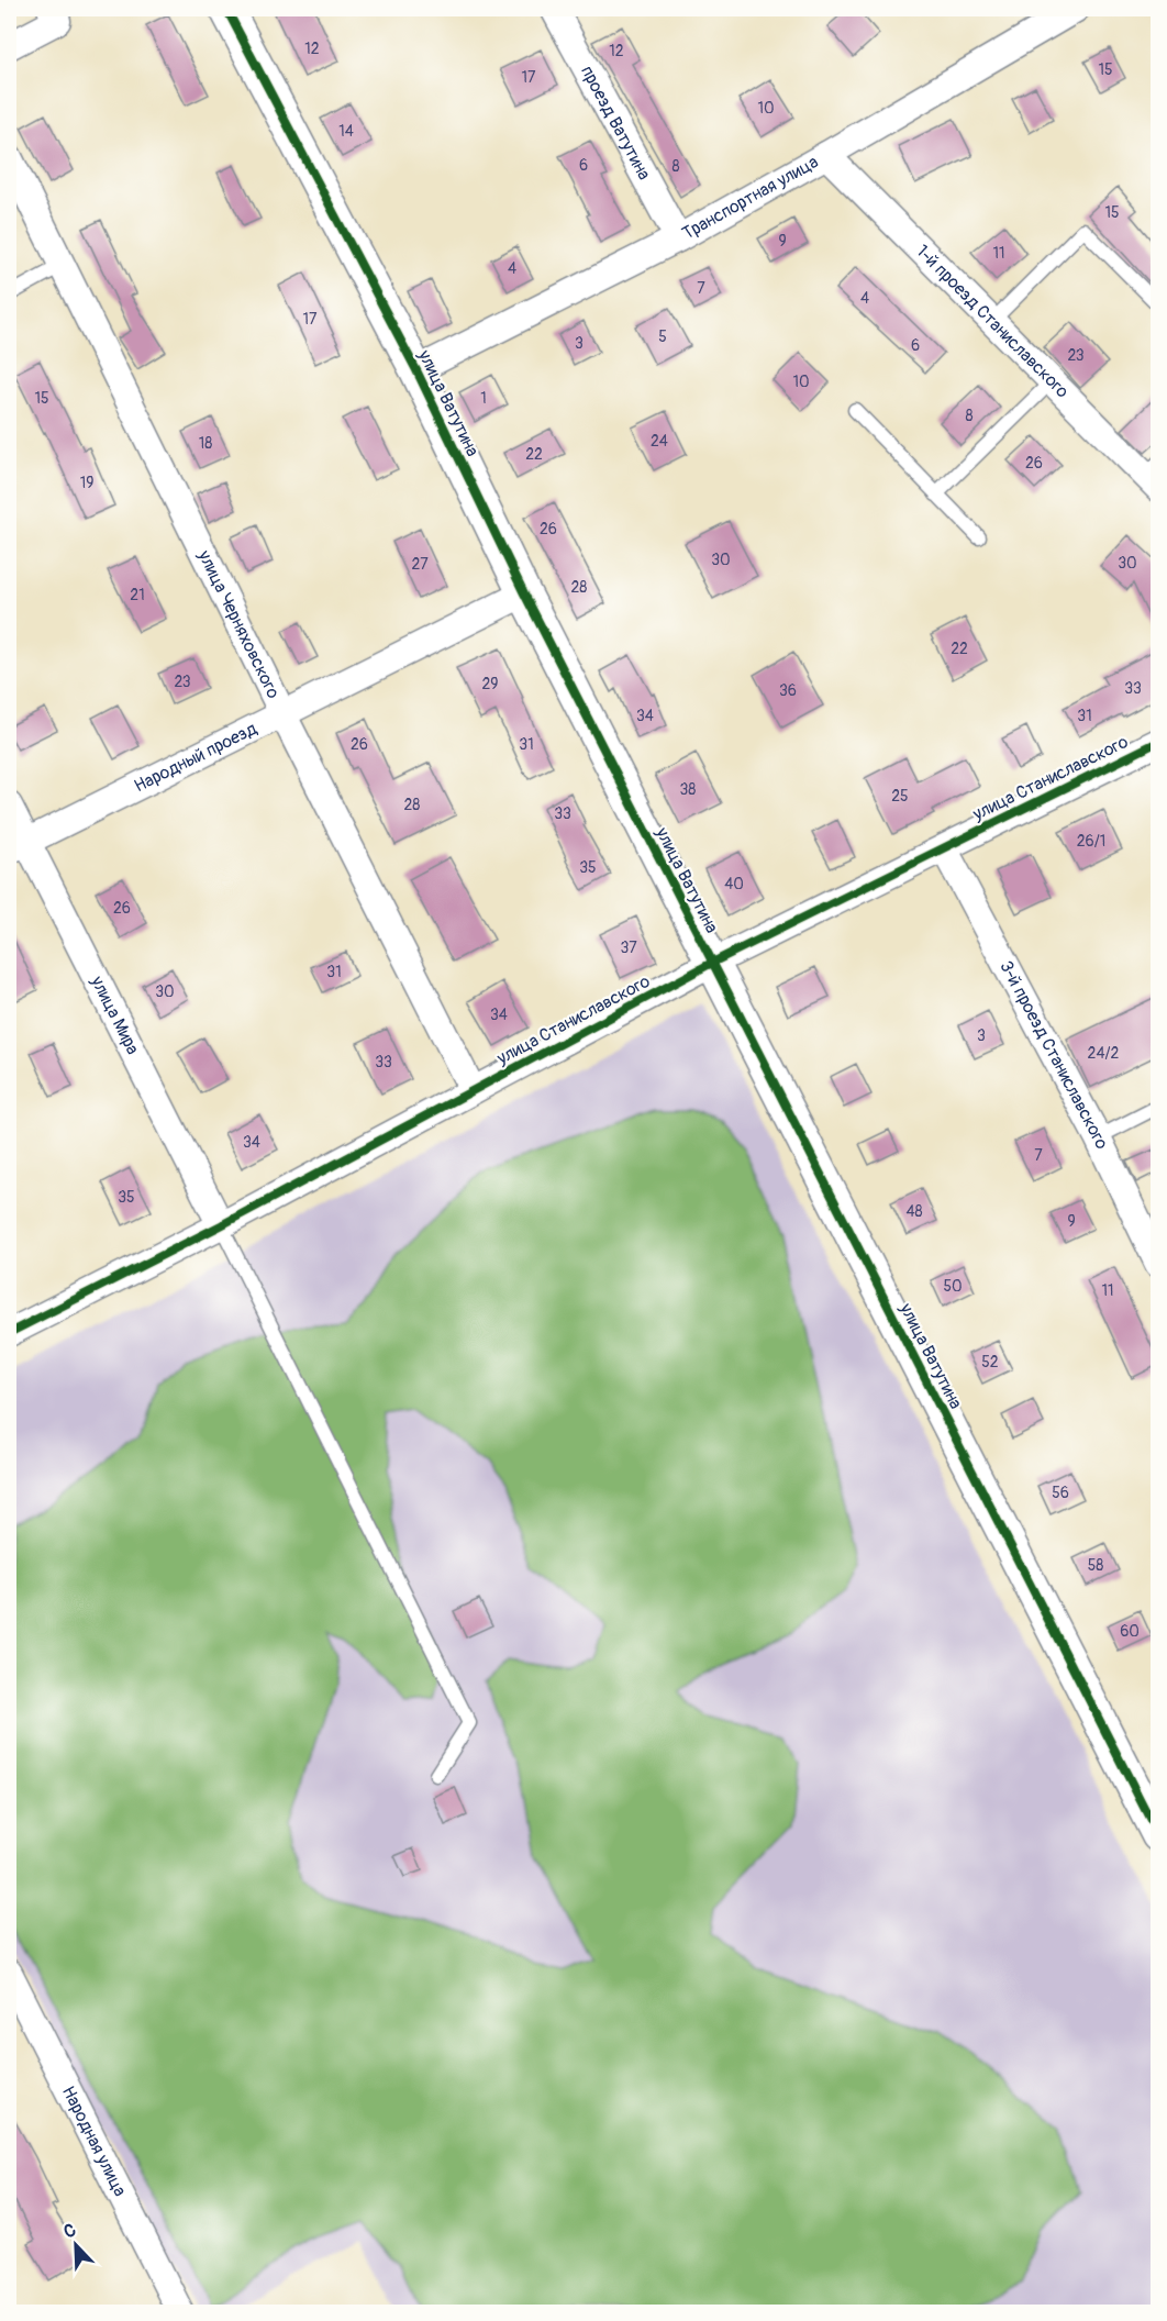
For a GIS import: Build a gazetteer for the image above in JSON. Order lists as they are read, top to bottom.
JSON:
{
  "streets": {
    "street": [
      "проезд Ватутина",
      "Транспортная улица",
      "1-й проезд Станиславского",
      "улица Ватутина",
      "улица Черняховского",
      "Народный проезд",
      "улица Станиславского",
      "улица Мира",
      "3-й проезд Станиславского",
      "Народная улица"
    ]
  },
  "crossings": [
    ["проезд Ватутина", "Транспортная улица"],
    ["Транспортная улица", "1-й проезд Станиславского"],
    ["Транспортная улица", "улица Ватутина"],
    ["улица Ватутина", "Народный проезд"],
    ["улица Ватутина", "улица Станиславского"],
    ["улица Черняховского", "Народный проезд"],
    ["улица Черняховского", "улица Станиславского"],
    ["Народный проезд", "улица Мира"],
    ["улица Станиславского", "улица Мира"],
    ["улица Станиславского", "3-й проезд Станиславского"]
  ],
  "house_numbers": [
    "12",
    "12",
    "15",
    "17",
    "10",
    "14",
    "6",
    "8",
    "15",
    "9",
    "11",
    "4",
    "7",
    "4",
    "17",
    "5",
    "3",
    "6",
    "23",
    "10",
    "15",
    "1",
    "8",
    "24",
    "18",
    "22",
    "26",
    "19",
    "26",
    "30",
    "30",
    "27",
    "28",
    "21",
    "22",
    "23",
    "29",
    "33",
    "36",
    "34",
    "31",
    "26",
    "31",
    "38",
    "25",
    "28",
    "33",
    "26/1",
    "35",
    "40",
    "26",
    "37",
    "31",
    "30",
    "34",
    "3",
    "24/2",
    "33",
    "34",
    "7",
    "35",
    "48",
    "9",
    "50",
    "11",
    "52",
    "56",
    "58",
    "60"
  ],
  "north": "top left"
}
